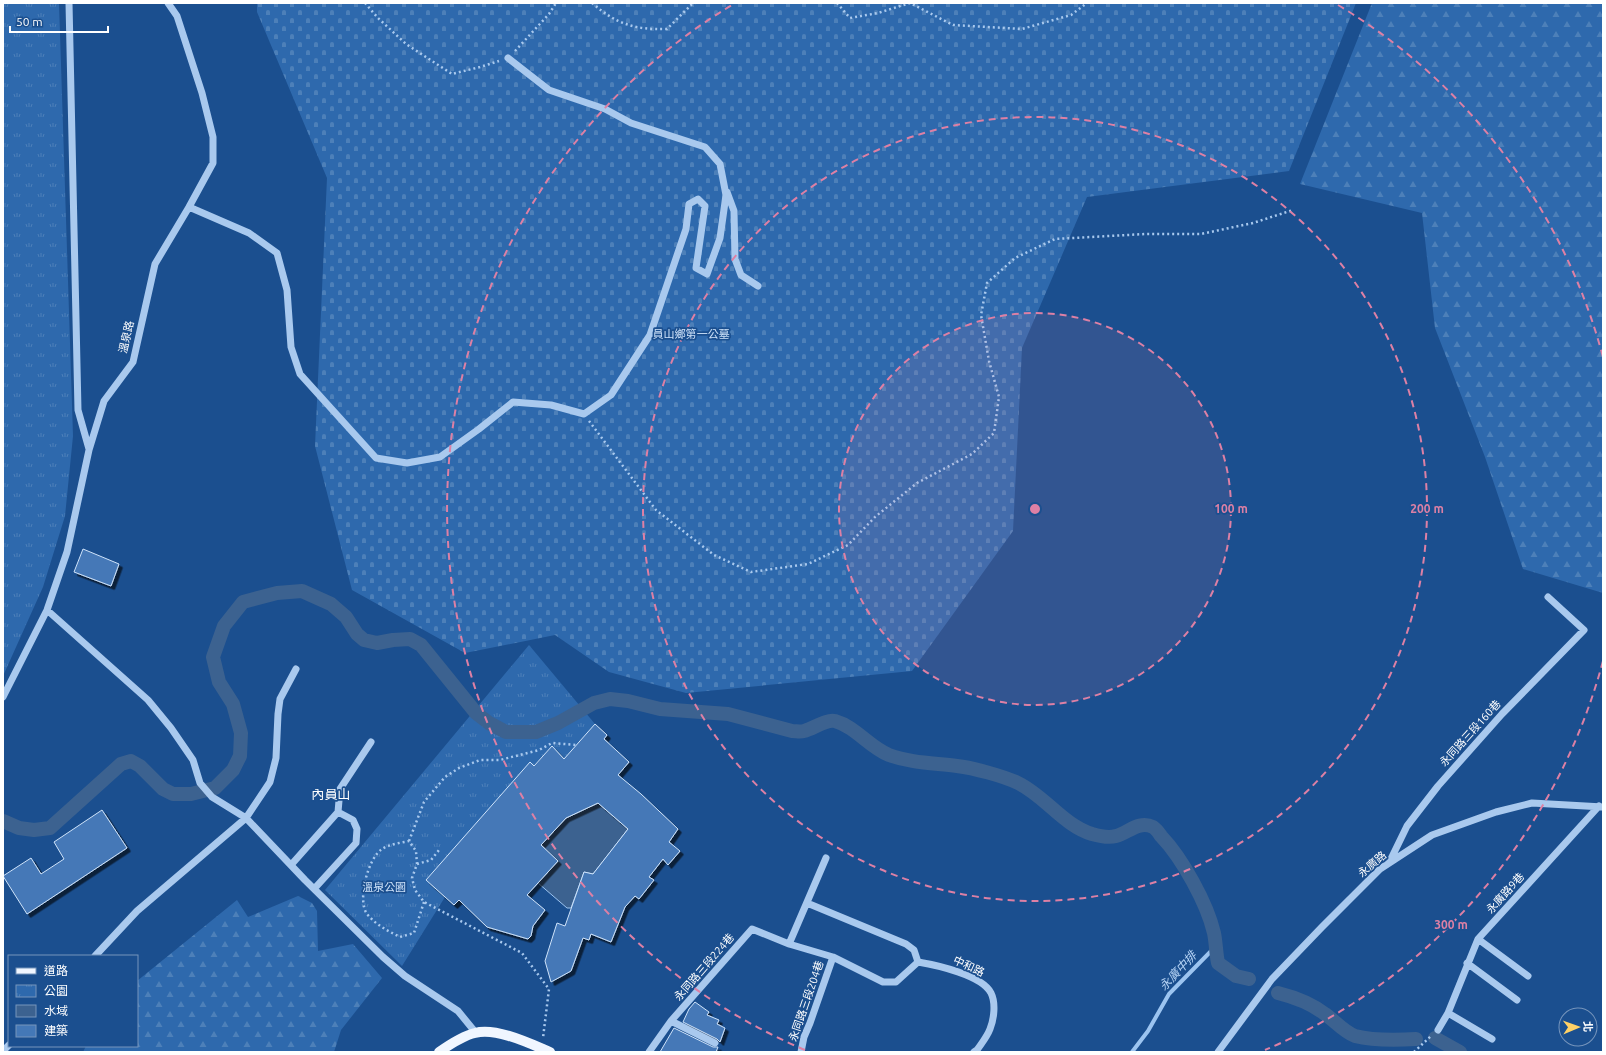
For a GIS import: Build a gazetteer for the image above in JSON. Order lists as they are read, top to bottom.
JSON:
{
  "streets": {
    "street": [
      "溫泉路",
      "永同路三段160巷",
      "永廣路",
      "永廣路9巷",
      "中和路",
      "永同路三段224巷",
      "永同路三段204巷"
    ]
  },
  "crossings": [
    ["永同路三段160巷", "永廣路"],
    ["永廣路", "永廣路9巷"]
  ],
  "districts": ["內員山"],
  "water": ["永廣中排"],
  "parks": ["員山鄉第一公墓", "溫泉公園"],
  "legend": [
    "道路",
    "公園",
    "水域",
    "建築"
  ],
  "scale_bar": "50 m",
  "north": "right",
  "rings": ["100 m", "200 m", "300 m"]
}
